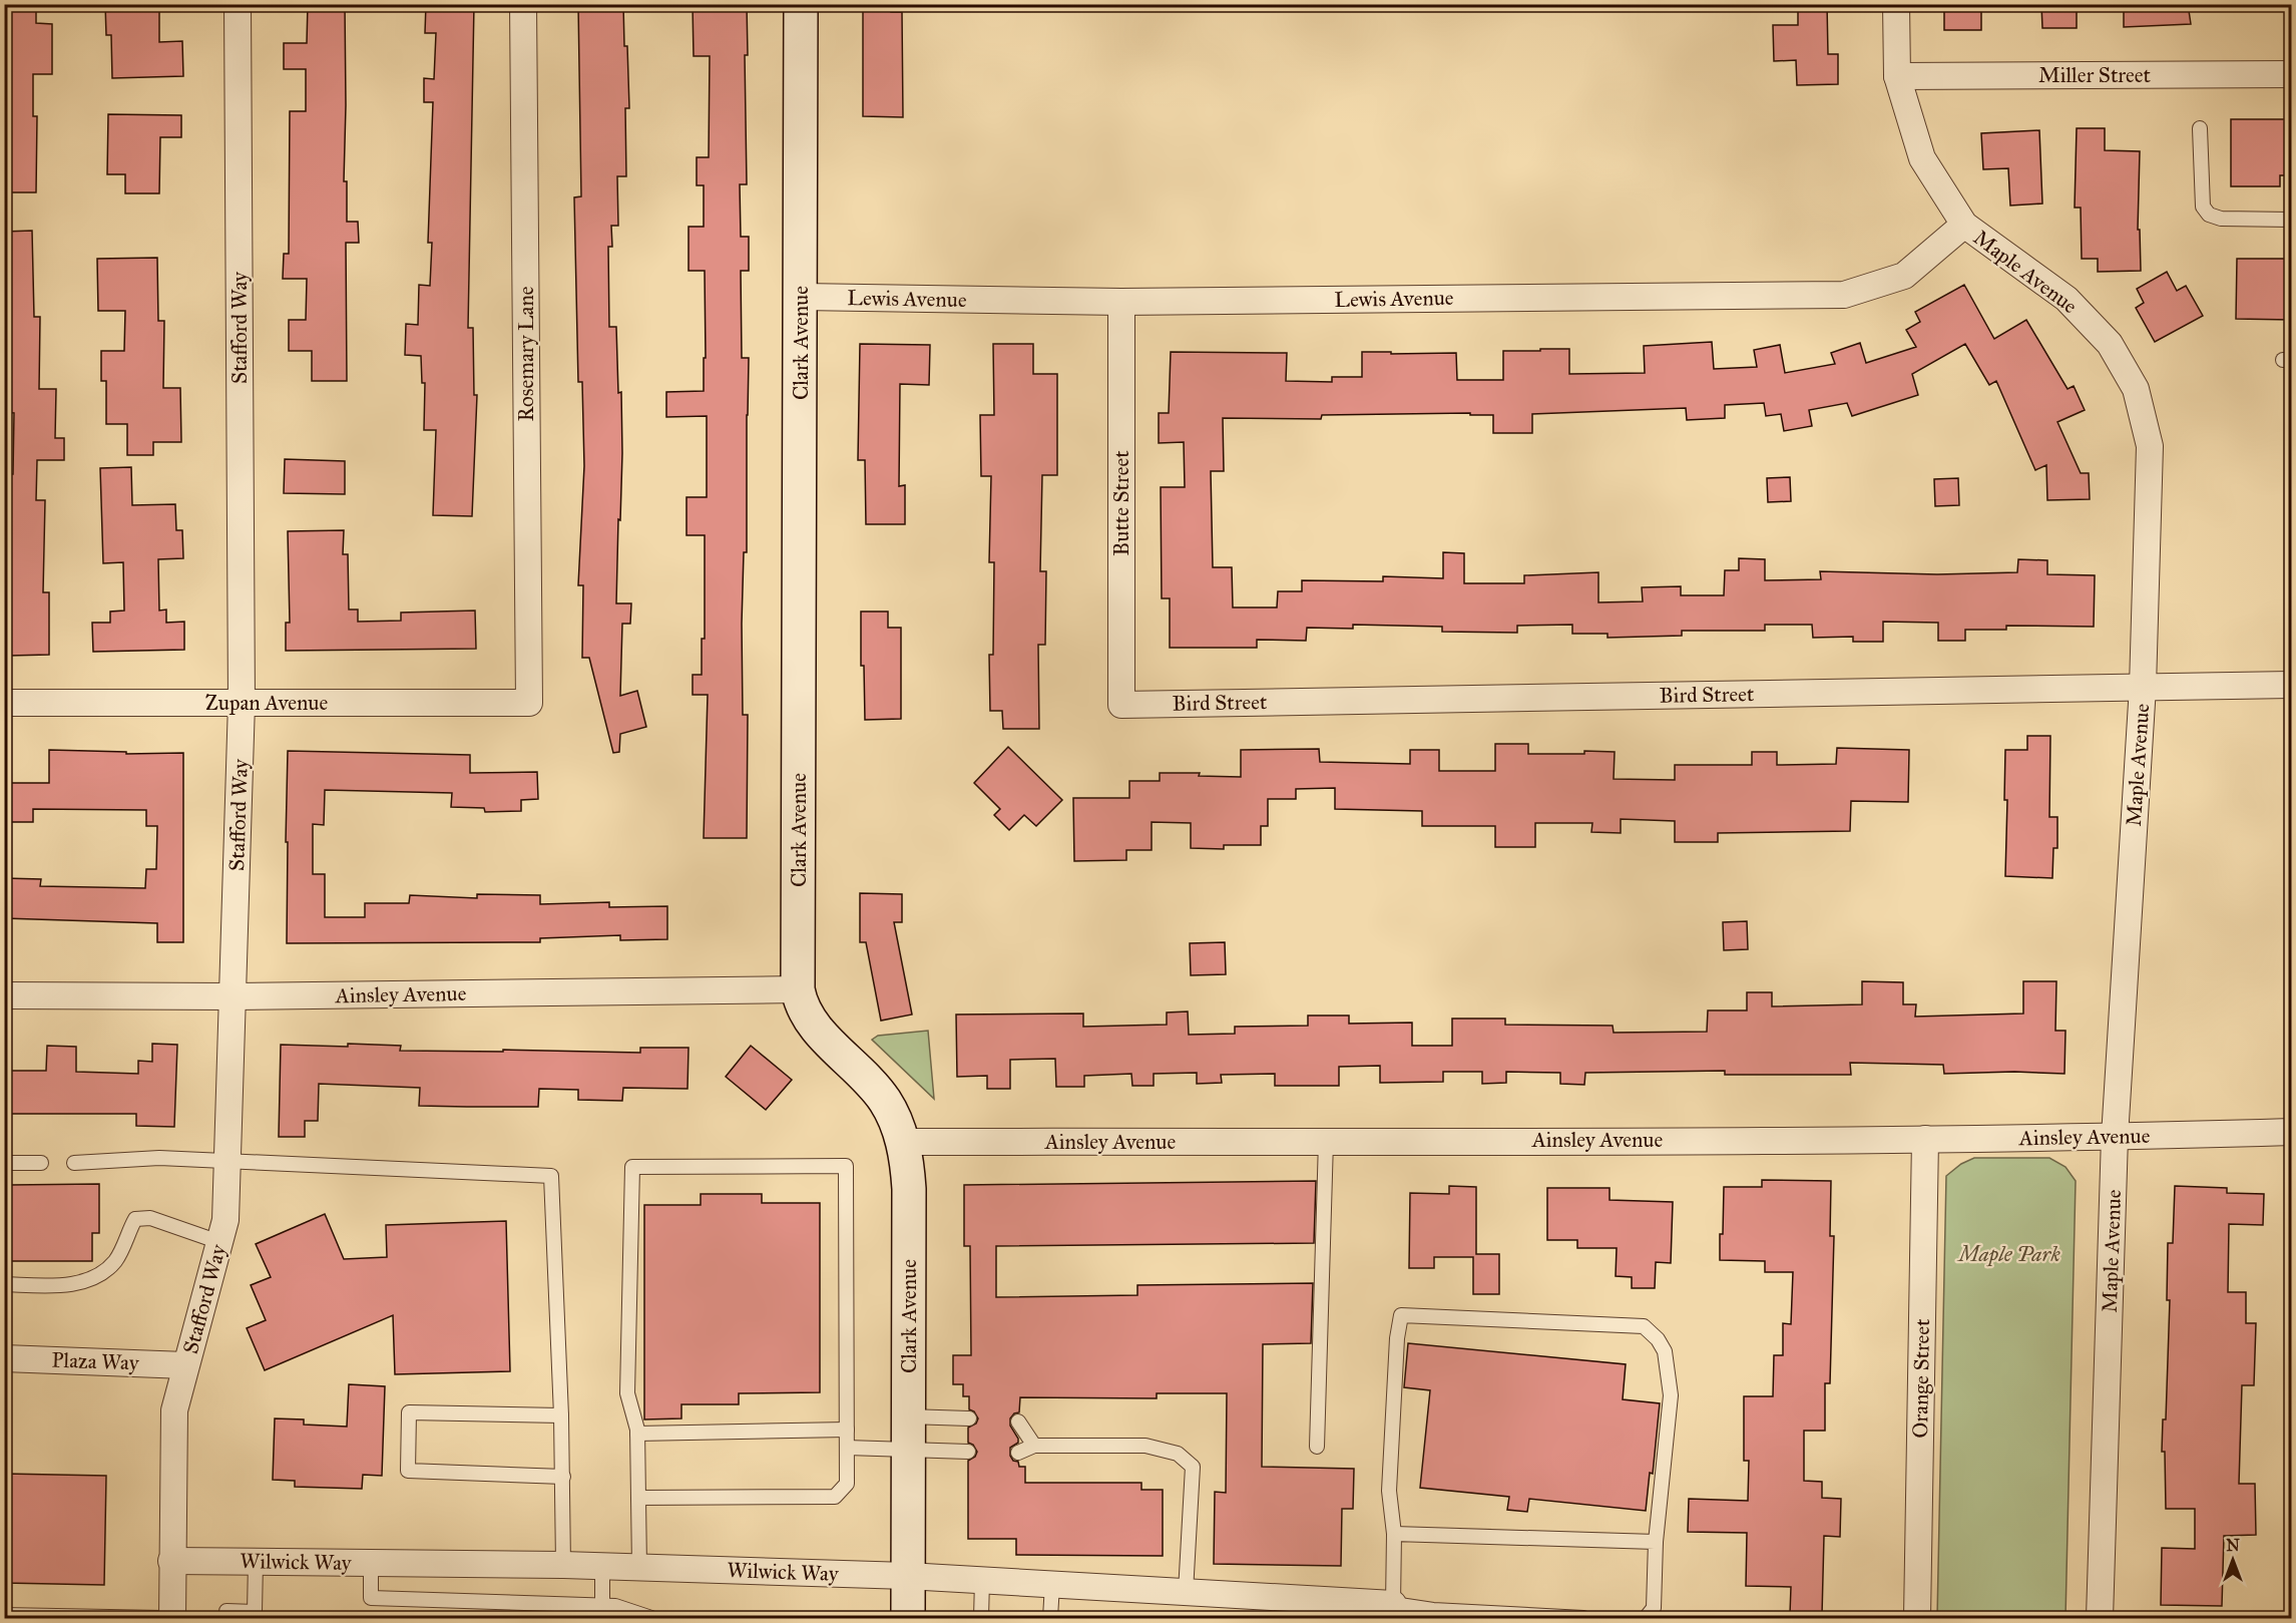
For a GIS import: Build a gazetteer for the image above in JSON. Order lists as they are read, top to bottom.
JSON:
{
  "streets": {
    "street": [
      "Miller Street",
      "Maple Avenue",
      "Lewis Avenue",
      "Stafford Way",
      "Clark Avenue",
      "Rosemary Lane",
      "Butte Street",
      "Bird Street",
      "Zupan Avenue",
      "Ainsley Avenue",
      "Plaza Way",
      "Orange Street",
      "Wilwick Way"
    ]
  },
  "crossings": [
    ["Miller Street", "Maple Avenue"],
    ["Maple Avenue", "Lewis Avenue"],
    ["Maple Avenue", "Bird Street"],
    ["Maple Avenue", "Ainsley Avenue"],
    ["Lewis Avenue", "Clark Avenue"],
    ["Lewis Avenue", "Butte Street"],
    ["Stafford Way", "Zupan Avenue"],
    ["Stafford Way", "Ainsley Avenue"],
    ["Stafford Way", "Plaza Way"],
    ["Stafford Way", "Wilwick Way"],
    ["Clark Avenue", "Ainsley Avenue"],
    ["Clark Avenue", "Wilwick Way"],
    ["Rosemary Lane", "Zupan Avenue"],
    ["Butte Street", "Bird Street"],
    ["Ainsley Avenue", "Orange Street"]
  ],
  "parks": ["Maple Park"],
  "north": "top"
}
